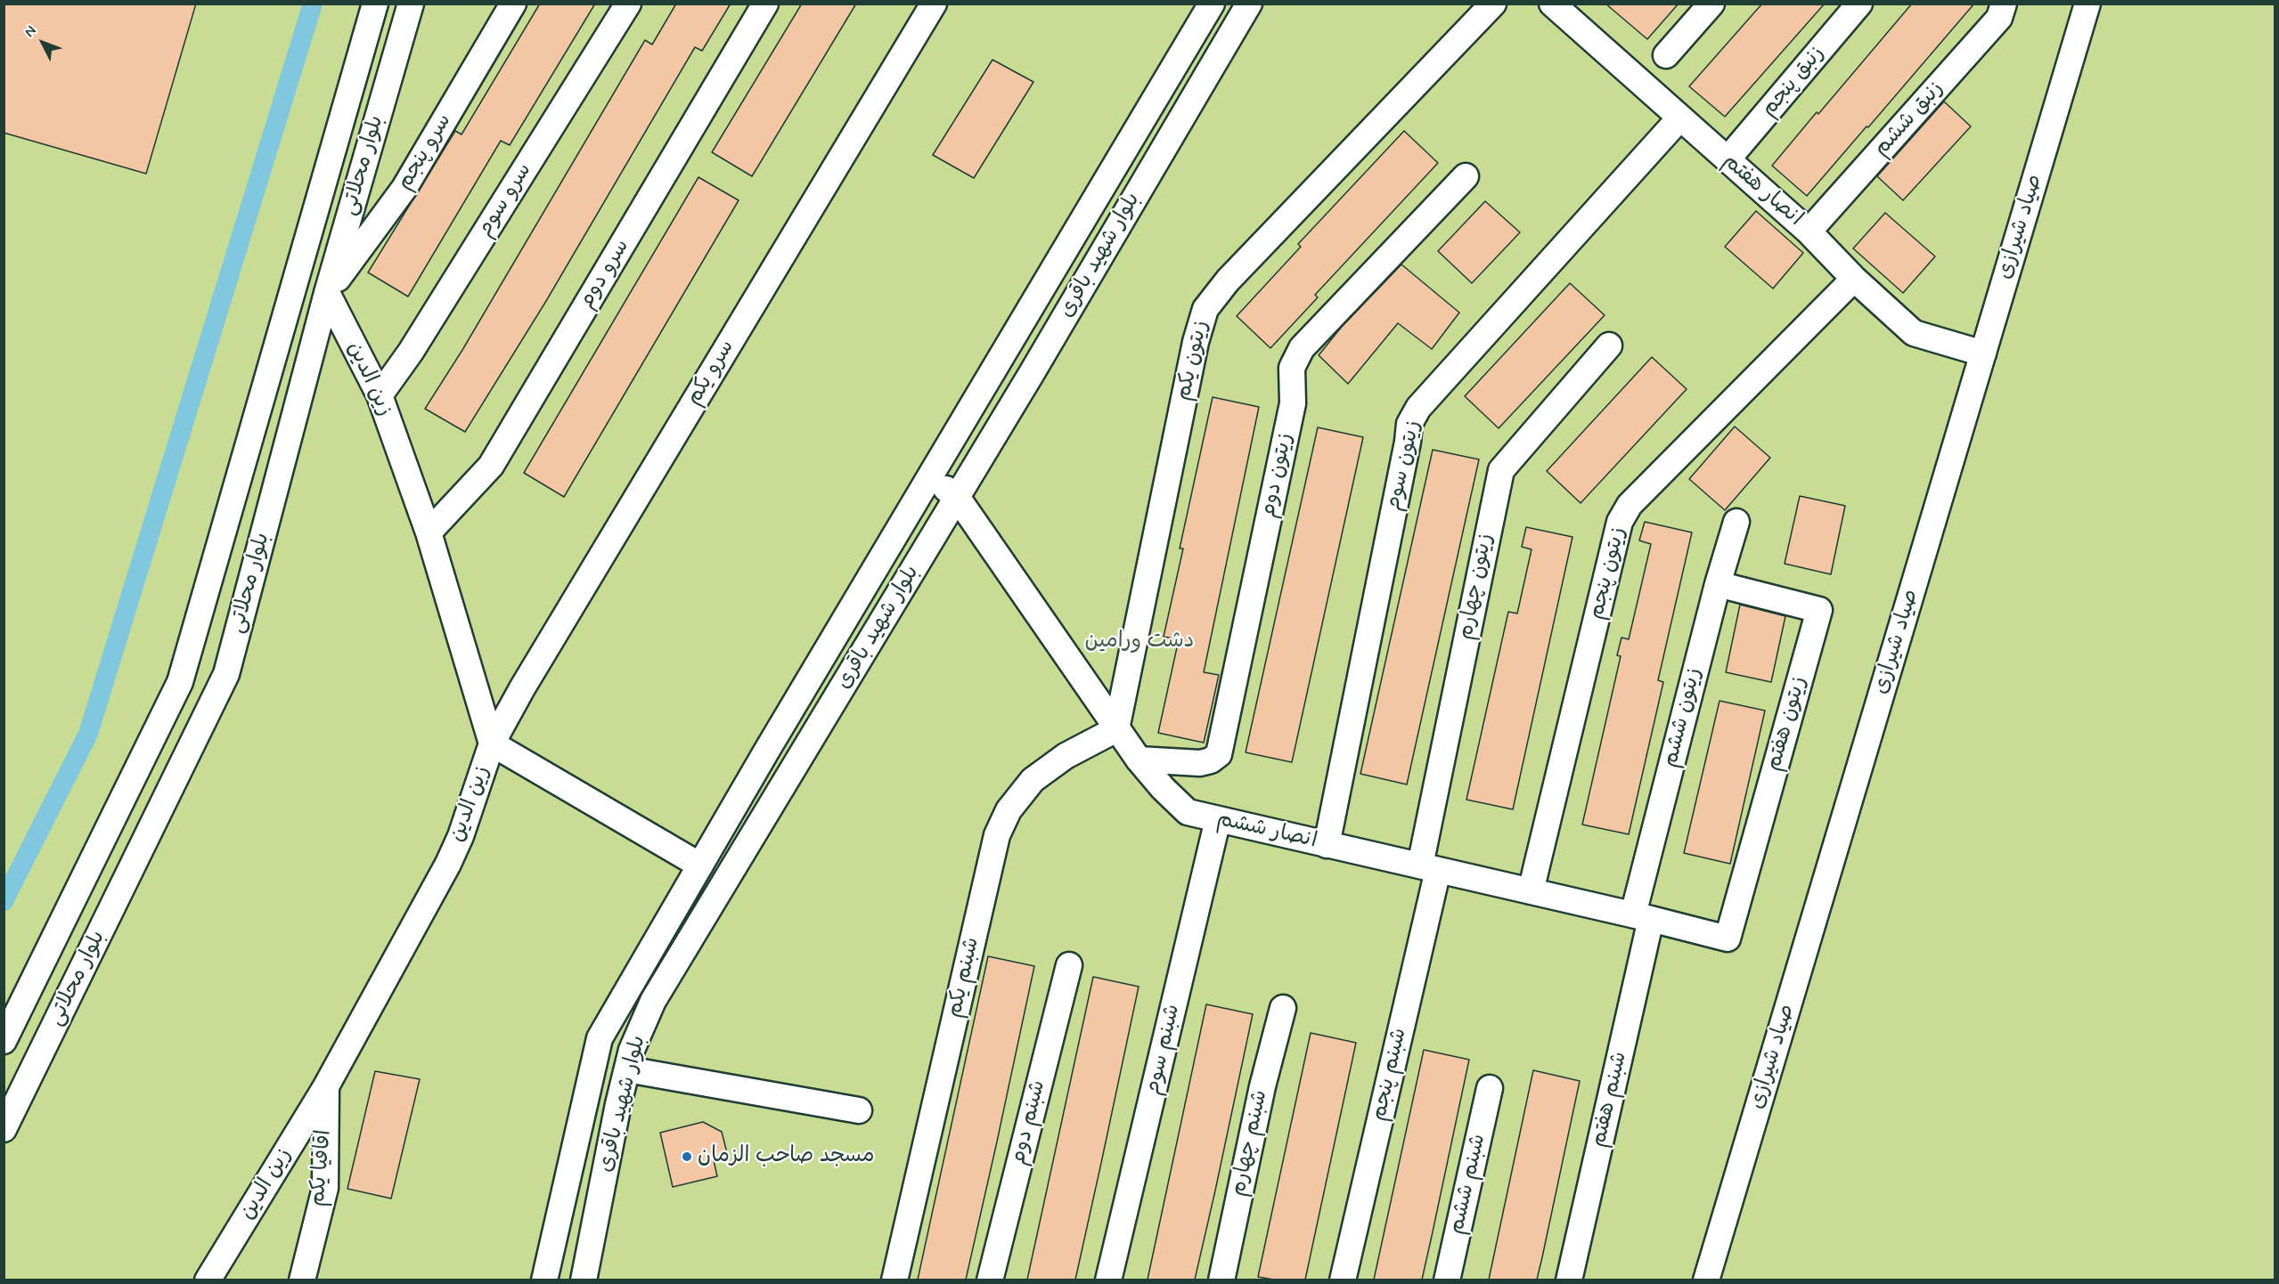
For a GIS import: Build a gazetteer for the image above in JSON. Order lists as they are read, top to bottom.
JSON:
{
  "streets": {
    "street": [
      "زنبق پنجم",
      "زنبق ششم",
      "سرو پنجم",
      "بلوار محلاتی",
      "انصار هفتم",
      "سرو سوم",
      "صیاد شیرازی",
      "بلوار شهید باقری",
      "سرو دوم",
      "زیتون یکم",
      "سرو یکم",
      "زین الدین",
      "زیتون سوم",
      "زیتون دوم",
      "زیتون پنجم",
      "زیتون چهارم",
      "زیتون ششم",
      "زیتون هفتم",
      "انصار ششم",
      "شبنم یکم",
      "شبنم سوم",
      "شبنم پنجم",
      "شبنم هفتم",
      "شبنم دوم",
      "شبنم چهارم",
      "اقاقیا یکم",
      "شبنم ششم"
    ]
  },
  "crossings": [
    ["زنبق پنجم", "انصار هفتم"],
    ["زنبق ششم", "انصار هفتم"],
    ["سرو پنجم", "بلوار محلاتی"],
    ["سرو پنجم", "زین الدین"],
    ["بلوار محلاتی", "زین الدین"],
    ["انصار هفتم", "صیاد شیرازی"],
    ["انصار هفتم", "زیتون سوم"],
    ["انصار هفتم", "زیتون پنجم"],
    ["سرو سوم", "زین الدین"],
    ["بلوار شهید باقری", "انصار ششم"],
    ["سرو دوم", "زین الدین"],
    ["زیتون یکم", "انصار ششم"],
    ["زیتون یکم", "شبنم یکم"],
    ["سرو یکم", "زین الدین"],
    ["زین الدین", "اقاقیا یکم"],
    ["زیتون سوم", "انصار ششم"],
    ["زیتون دوم", "انصار ششم"],
    ["زیتون پنجم", "انصار ششم"],
    ["زیتون چهارم", "انصار ششم"],
    ["زیتون چهارم", "شبنم پنجم"],
    ["زیتون ششم", "زیتون هفتم"],
    ["زیتون ششم", "انصار ششم"],
    ["زیتون ششم", "شبنم هفتم"],
    ["زیتون هفتم", "انصار ششم"],
    ["انصار ششم", "شبنم یکم"],
    ["انصار ششم", "شبنم سوم"],
    ["انصار ششم", "شبنم پنجم"],
    ["انصار ششم", "شبنم هفتم"]
  ],
  "parks": ["دشت ورامین"],
  "places": ["مسجد صاحب الزمان"],
  "north": "top left"
}
